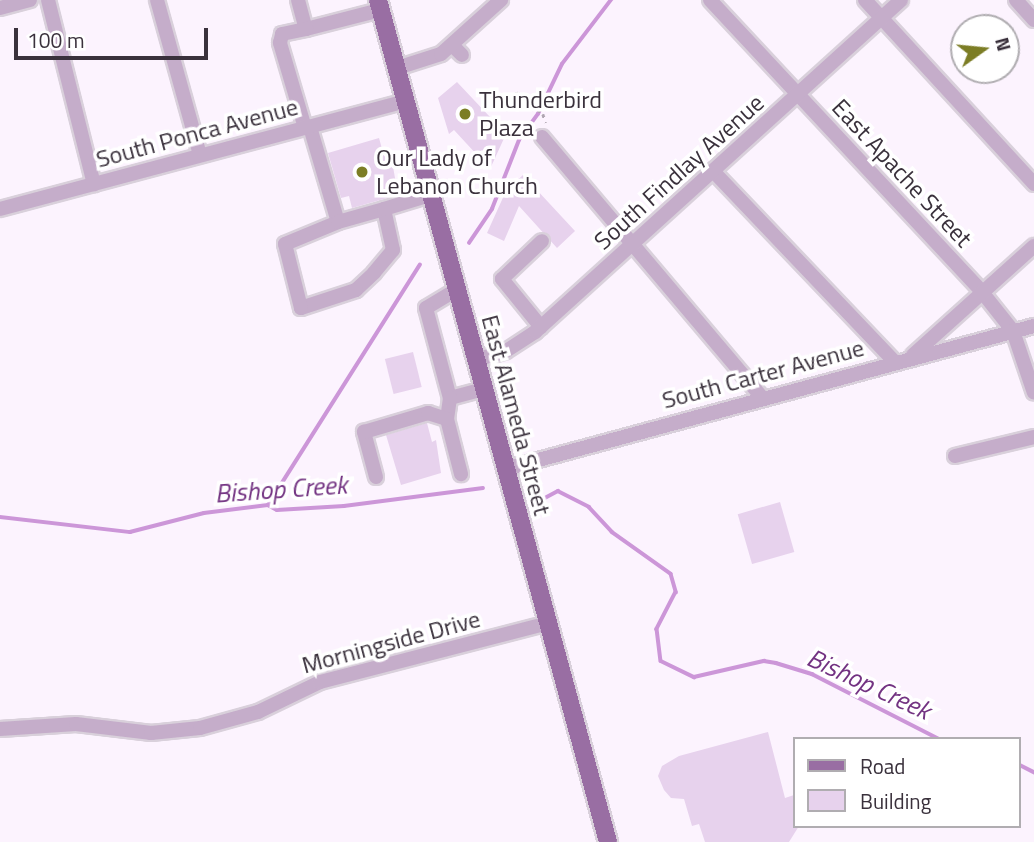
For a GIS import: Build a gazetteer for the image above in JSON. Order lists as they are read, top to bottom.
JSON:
{
  "streets": {
    "main road": ["East Alameda Street"],
    "street": [
      "South Ponca Avenue",
      "South Findlay Avenue",
      "East Apache Street",
      "South Carter Avenue",
      "Morningside Drive"
    ]
  },
  "crossings": [
    ["South Ponca Avenue", "East Alameda Street"],
    ["South Findlay Avenue", "East Apache Street"],
    ["South Findlay Avenue", "East Alameda Street"],
    ["East Apache Street", "South Carter Avenue"],
    ["South Carter Avenue", "East Alameda Street"],
    ["East Alameda Street", "Morningside Drive"]
  ],
  "water": ["Bishop Creek"],
  "places": ["Thunderbird Plaza", "Our Lady of Lebanon Church"],
  "legend": ["Road", "Building"],
  "scale_bar": "100 m",
  "north": "right"
}
